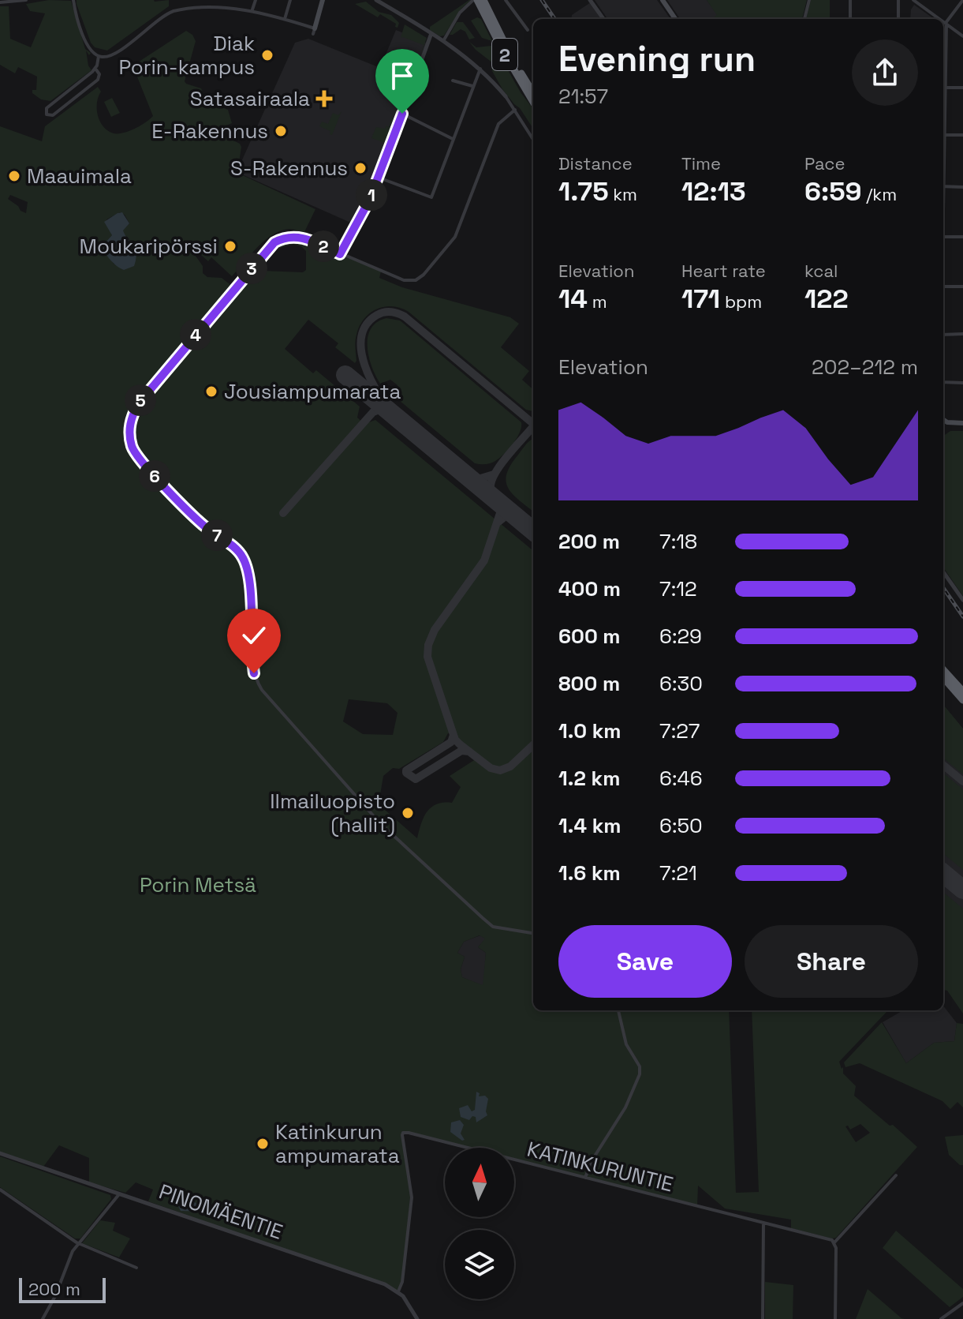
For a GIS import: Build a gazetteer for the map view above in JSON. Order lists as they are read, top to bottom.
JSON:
{
  "streets": {
    "highway": ["2"],
    "street": ["KATINKURUNTIE", "PINOMÄENTIE"]
  },
  "crossings": [
    ["KATINKURUNTIE", "PINOMÄENTIE"]
  ],
  "parks": ["Porin Metsä"],
  "places": {
    "other": [
      "Diak Porin-kampus",
      "E-Rakennus",
      "S-Rakennus",
      "Maauimala",
      "Moukaripörssi",
      "Jousiampumarata",
      "Ilmailuopisto (hallit)",
      "Katinkurun ampumarata"
    ],
    "health": ["Satasairaala"]
  },
  "scale_bar": "200 m",
  "north": "top",
  "page": {
    "heading": ["Evening run", "21:57"],
    "stats": [
      ["Distance", "1.75 km"],
      ["Time", "12:13"],
      ["Pace", "6:59 /km"],
      ["Elevation", "14 m"],
      ["Heart rate", "171 bpm"],
      ["kcal", "122"]
    ],
    "pins": [
      "1",
      "2",
      "3",
      "4",
      "5",
      "6",
      "7"
    ],
    "chart": ["Elevation", "202–212 m"],
    "list": [
      {
        "name": "200 m",
        "note": "7:18"
      },
      {
        "name": "400 m",
        "note": "7:12"
      },
      {
        "name": "600 m",
        "note": "6:29"
      },
      {
        "name": "800 m",
        "note": "6:30"
      },
      {
        "name": "1.0 km",
        "note": "7:27"
      },
      {
        "name": "1.2 km",
        "note": "6:46"
      },
      {
        "name": "1.4 km",
        "note": "6:50"
      },
      {
        "name": "1.6 km",
        "note": "7:21"
      }
    ],
    "buttons": ["Save", "Share"],
    "scale": "200 m"
  }
}
